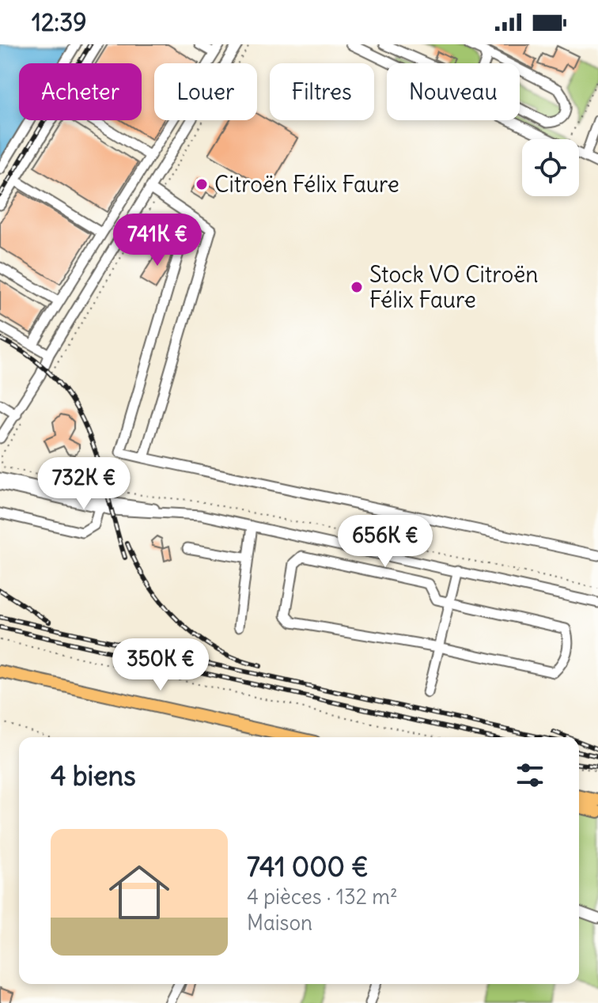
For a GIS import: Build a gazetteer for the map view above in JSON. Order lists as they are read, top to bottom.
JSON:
{
  "places": ["Citroën Félix Faure", "Stock VO Citroën Félix Faure"],
  "page": {
    "status": "12:39",
    "chip": [
      "Acheter",
      "Louer",
      "Filtres",
      "Nouveau"
    ],
    "price": [
      "741K €",
      "732K €",
      "656K €",
      "350K €"
    ],
    "heading": "4 biens",
    "list": [
      {
        "name": "741 000 €",
        "note": "4 pièces · 132 m² · Maison"
      }
    ]
  }
}
